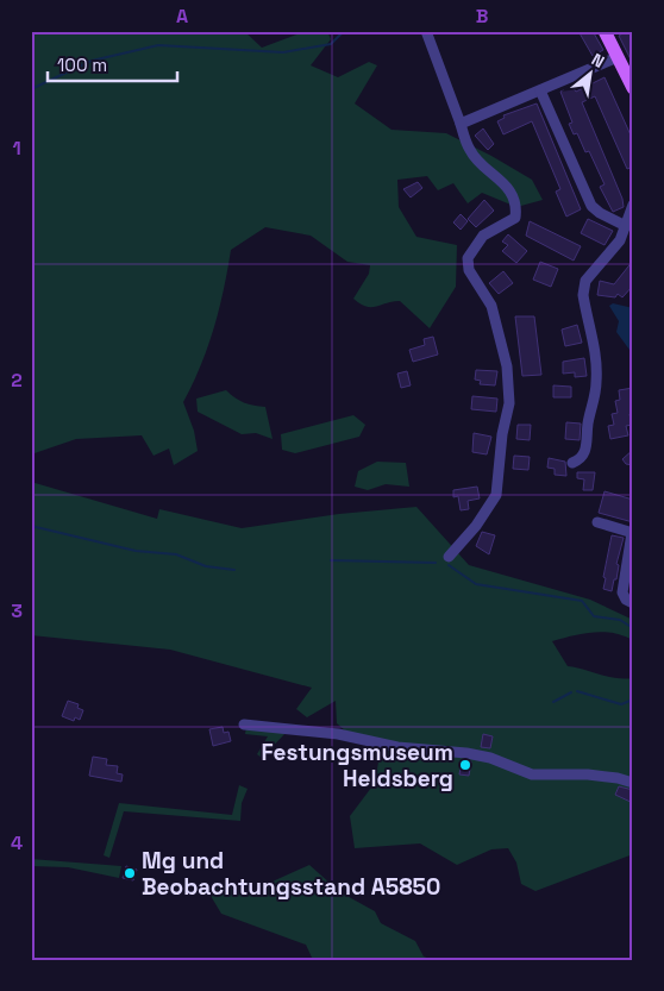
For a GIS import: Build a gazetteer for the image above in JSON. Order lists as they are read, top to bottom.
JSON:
{
  "places": ["Festungsmuseum Heldsberg", "Mg und Beobachtungsstand A5850"],
  "scale_bar": "100 m",
  "north": "top right",
  "grid": {
    "columns": ["A", "B"],
    "rows": [
      "1",
      "2",
      "3",
      "4"
    ]
  }
}
